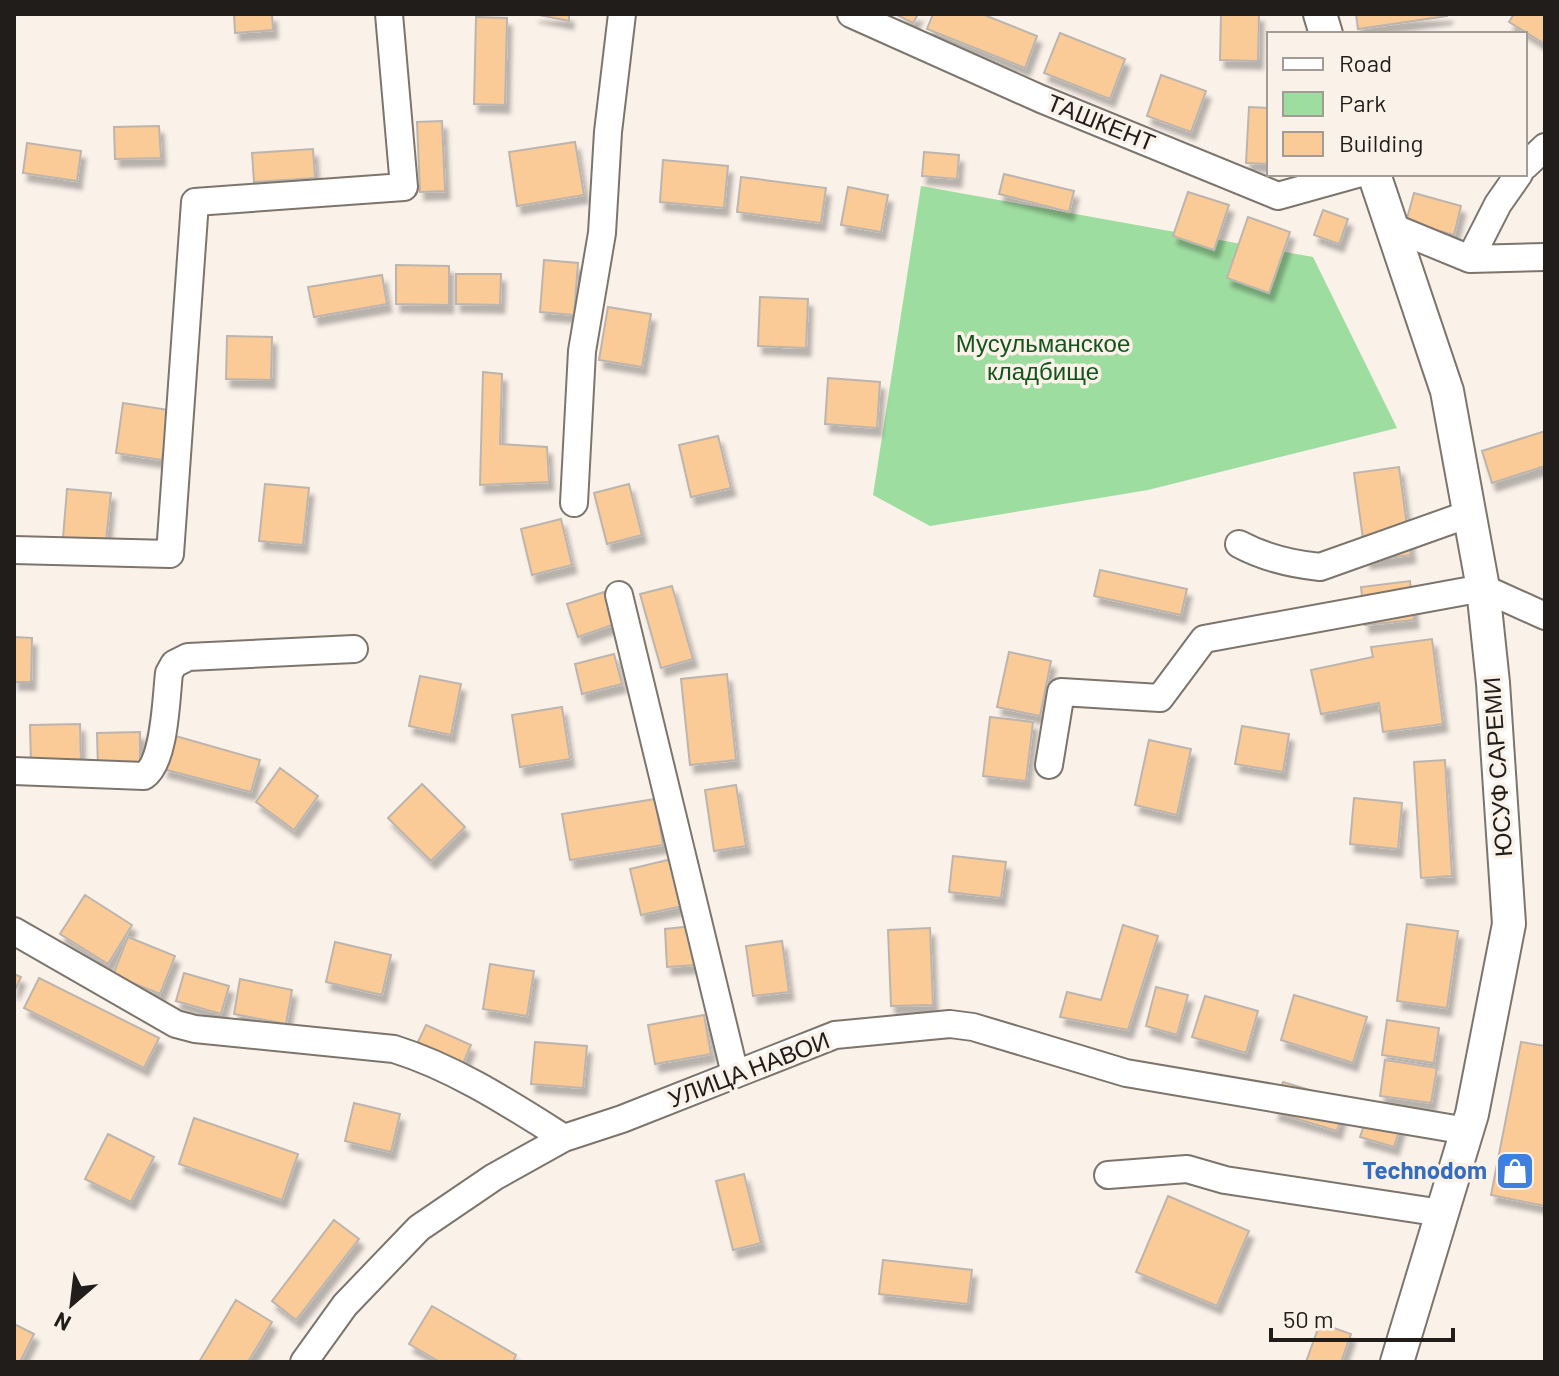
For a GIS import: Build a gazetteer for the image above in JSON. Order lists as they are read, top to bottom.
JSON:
{
  "streets": {
    "main road": ["ЮСУФ САРЕМИ"],
    "street": ["ТАШКЕНТ", "УЛИЦА НАВОИ"]
  },
  "crossings": [
    ["ЮСУФ САРЕМИ", "УЛИЦА НАВОИ"]
  ],
  "parks": ["Мусульманское кладбище"],
  "places": {
    "shop": ["Technodom"]
  },
  "legend": ["Road", "Park", "Building"],
  "scale_bar": "50 m",
  "north": "bottom left"
}
